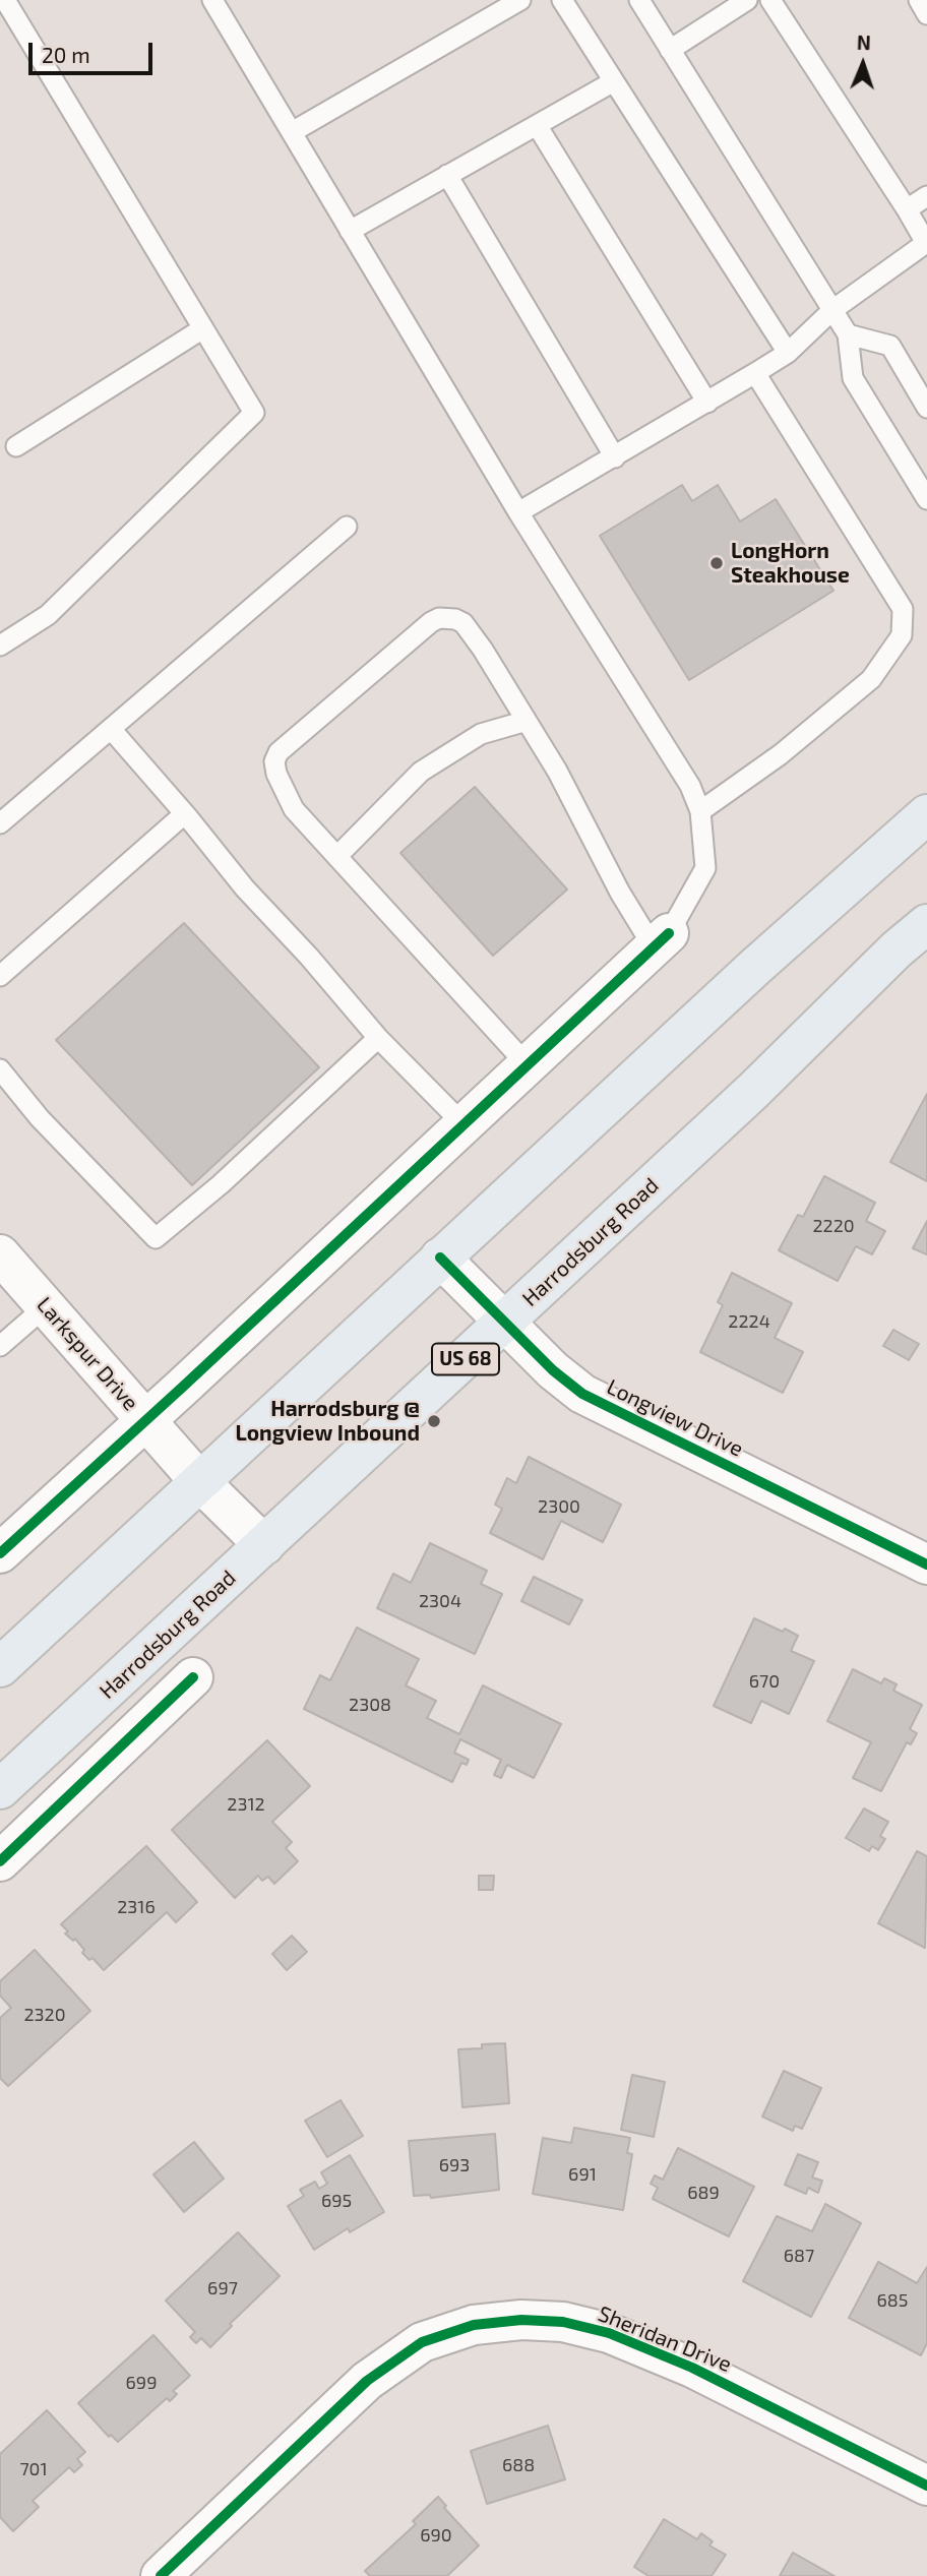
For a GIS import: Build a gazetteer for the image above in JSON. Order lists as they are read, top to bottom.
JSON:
{
  "streets": {
    "main road": ["Harrodsburg Road", "US 68"],
    "street": ["Larkspur Drive", "Longview Drive", "Sheridan Drive"]
  },
  "crossings": [
    ["Harrodsburg Road", "Larkspur Drive"],
    ["Harrodsburg Road", "Longview Drive"]
  ],
  "places": ["LongHorn Steakhouse", "Harrodsburg @ Longview Inbound"],
  "house_numbers": [
    "2220",
    "2224",
    "2300",
    "2304",
    "670",
    "2308",
    "2312",
    "2316",
    "2320",
    "693",
    "691",
    "689",
    "695",
    "687",
    "697",
    "685",
    "699",
    "688",
    "701",
    "690"
  ],
  "scale_bar": "20 m",
  "north": "top"
}
